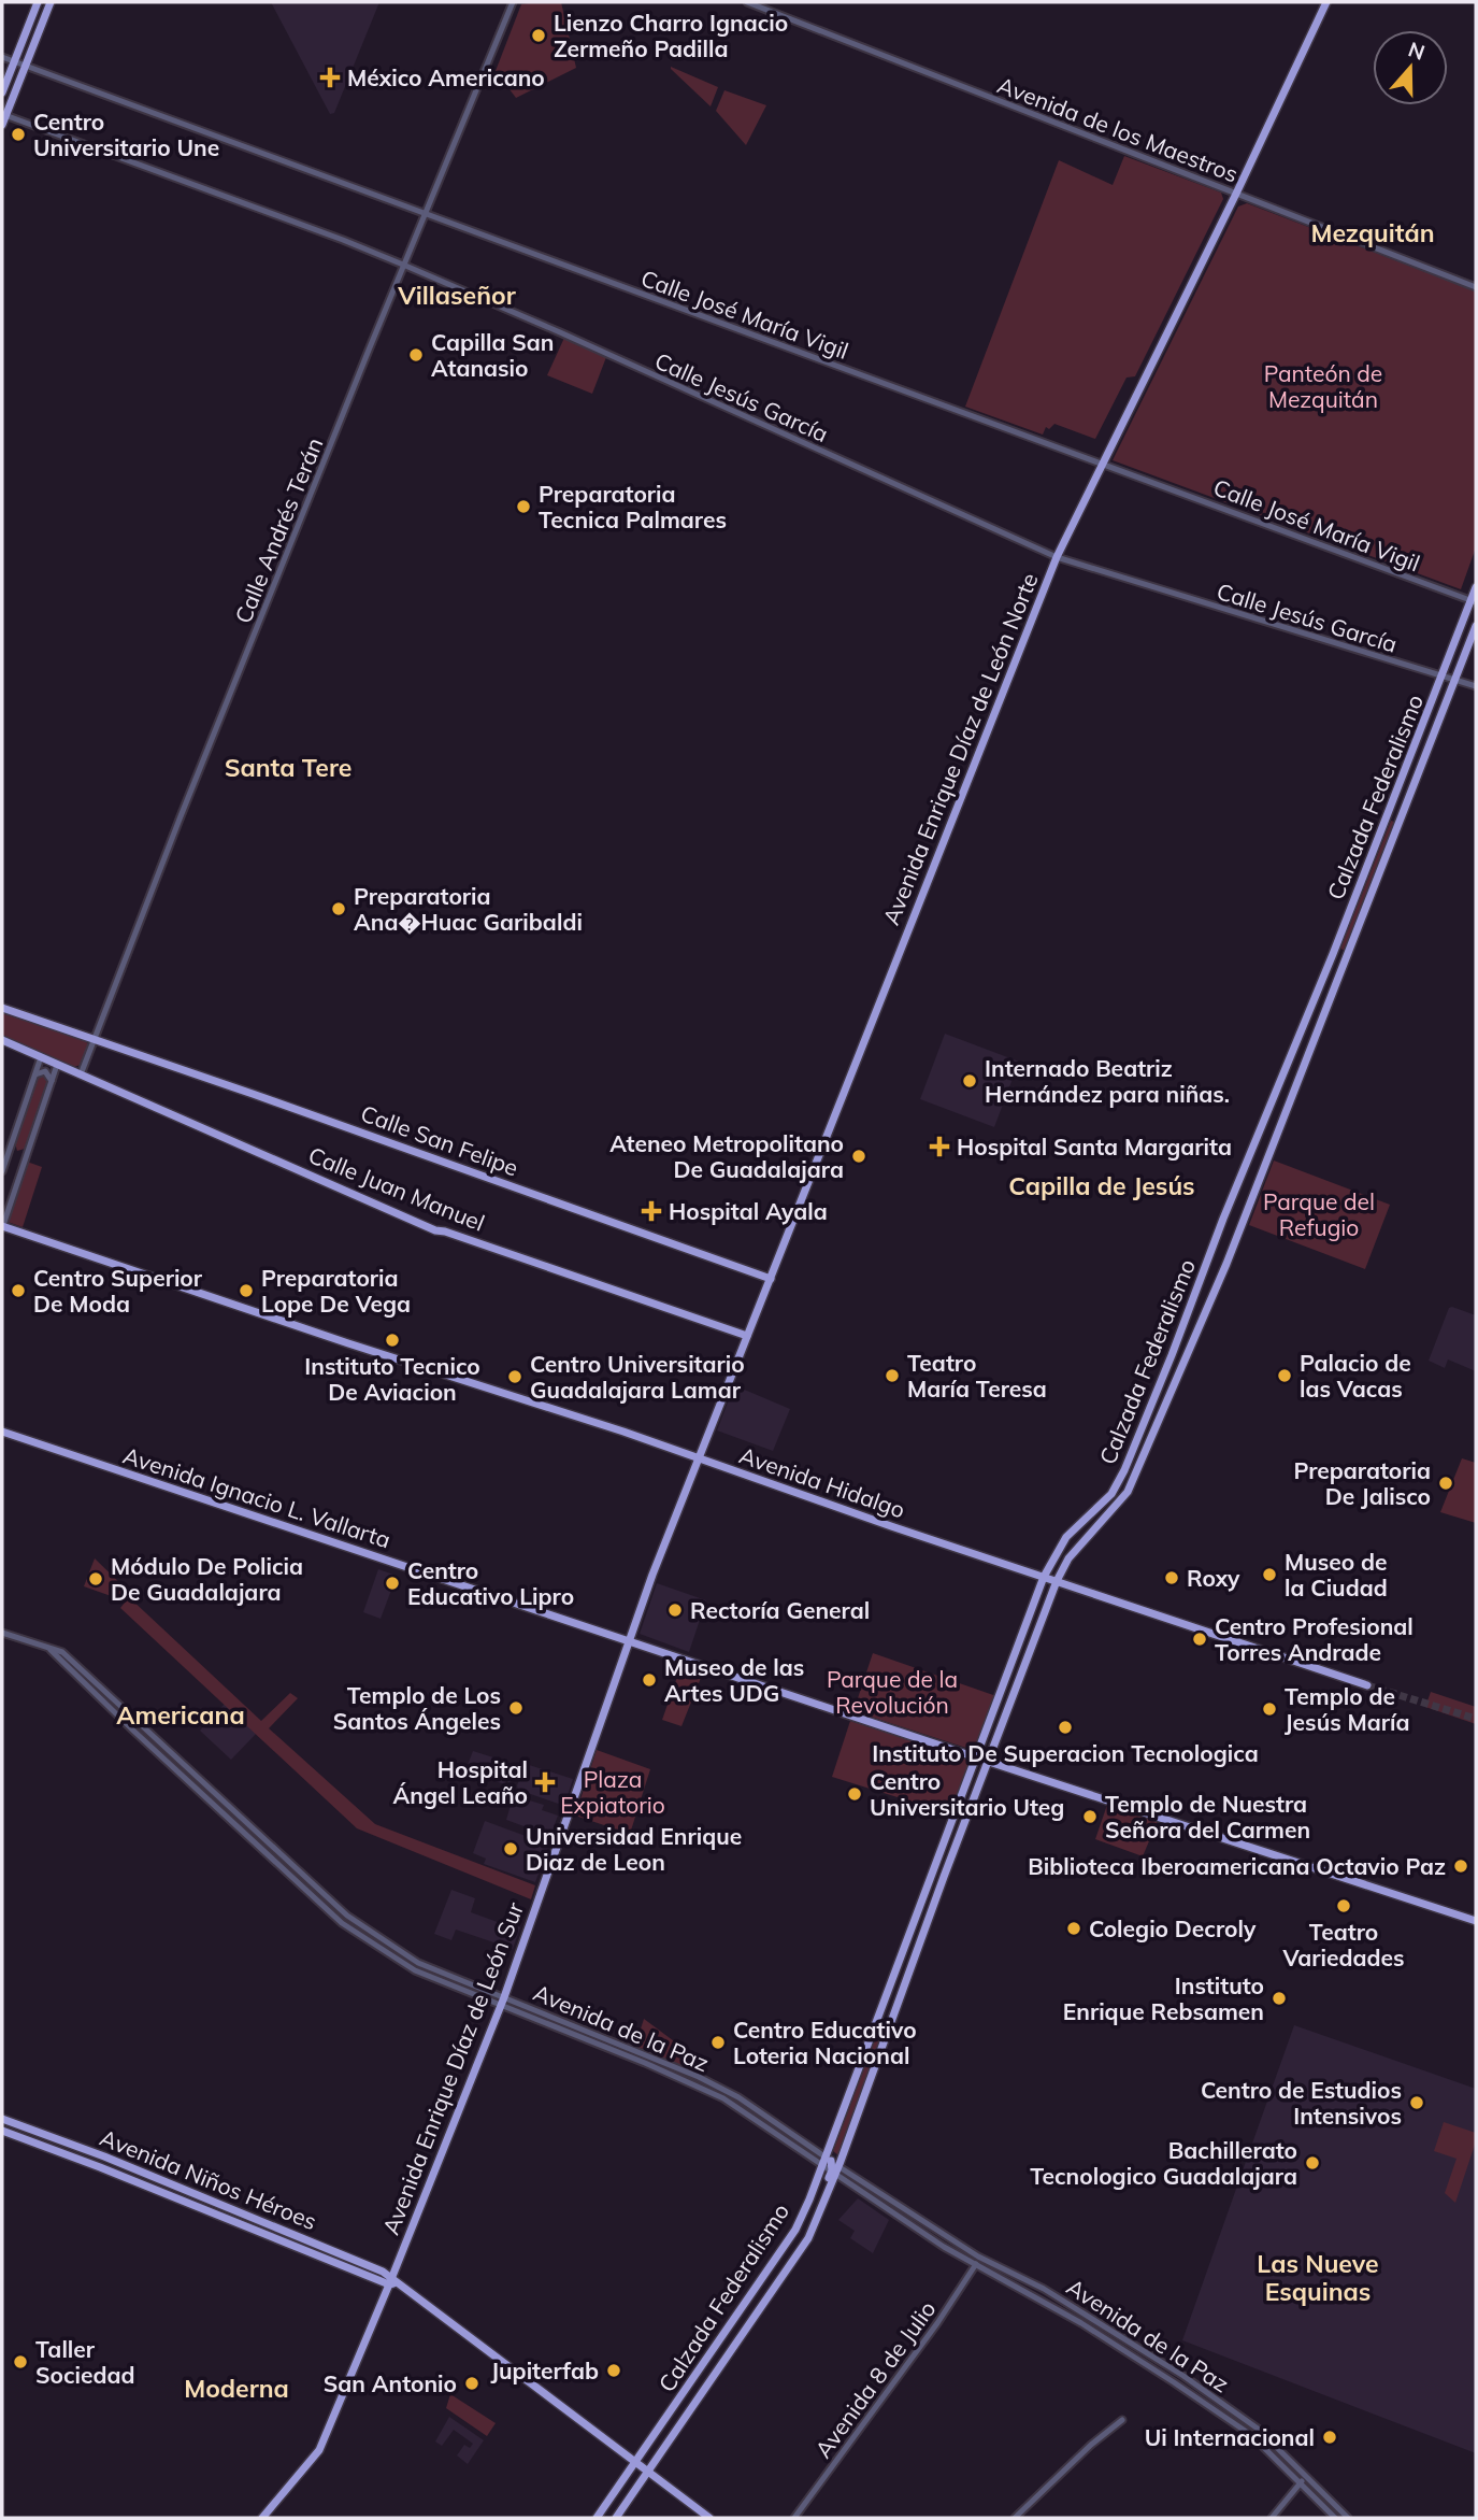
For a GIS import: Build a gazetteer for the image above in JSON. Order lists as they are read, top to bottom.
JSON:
{
  "streets": {
    "main road": [
      "Avenida Enrique Díaz de León Norte",
      "Calzada Federalismo",
      "Calle San Felipe",
      "Calle Juan Manuel",
      "Avenida Hidalgo",
      "Avenida Ignacio L. Vallarta",
      "Avenida Enrique Díaz de León Sur",
      "Avenida Niños Héroes"
    ],
    "street": [
      "Avenida de los Maestros",
      "Calle José María Vigil",
      "Calle Jesús García",
      "Calle Andrés Terán",
      "Avenida de la Paz",
      "Avenida 8 de Julio"
    ]
  },
  "crossings": [
    ["Avenida de los Maestros", "Avenida Enrique Díaz de León Norte"],
    ["Calle José María Vigil", "Calle Andrés Terán"],
    ["Calle José María Vigil", "Avenida Enrique Díaz de León Norte"],
    ["Calle José María Vigil", "Calzada Federalismo"],
    ["Calle Jesús García", "Calle Andrés Terán"],
    ["Calle Jesús García", "Avenida Enrique Díaz de León Norte"],
    ["Calle Jesús García", "Calzada Federalismo"],
    ["Calle Andrés Terán", "Calle San Felipe"],
    ["Calle Andrés Terán", "Calle Juan Manuel"],
    ["Avenida Enrique Díaz de León Norte", "Calle San Felipe"],
    ["Avenida Enrique Díaz de León Norte", "Calle Juan Manuel"],
    ["Avenida Enrique Díaz de León Norte", "Avenida Hidalgo"],
    ["Avenida Enrique Díaz de León Norte", "Avenida Enrique Díaz de León Sur"],
    ["Calzada Federalismo", "Avenida Hidalgo"],
    ["Calzada Federalismo", "Avenida Ignacio L. Vallarta"],
    ["Calzada Federalismo", "Avenida de la Paz"],
    ["Calzada Federalismo", "Avenida Niños Héroes"],
    ["Avenida Ignacio L. Vallarta", "Avenida Enrique Díaz de León Sur"],
    ["Avenida de la Paz", "Avenida Enrique Díaz de León Sur"],
    ["Avenida de la Paz", "Avenida 8 de Julio"],
    ["Avenida Enrique Díaz de León Sur", "Avenida Niños Héroes"]
  ],
  "districts": [
    "Mezquitán",
    "Villaseñor",
    "Santa Tere",
    "Capilla de Jesús",
    "Americana",
    "Las Nueve Esquinas",
    "Moderna"
  ],
  "parks": [
    "Panteón de Mezquitán",
    "Parque del Refugio",
    "Parque de la Revolución",
    "Plaza Expiatorio"
  ],
  "places": {
    "other": [
      "Lienzo Charro Ignacio Zermeño Padilla",
      "Centro Universitario Une",
      "Capilla San Atanasio",
      "Preparatoria Tecnica Palmares",
      "Preparatoria Ana�Huac Garibaldi",
      "Internado Beatriz Hernández para niñas.",
      "Ateneo Metropolitano De Guadalajara",
      "Centro Superior De Moda",
      "Preparatoria Lope De Vega",
      "Instituto Tecnico De Aviacion",
      "Teatro María Teresa",
      "Palacio de las Vacas",
      "Centro Universitario Guadalajara Lamar",
      "Preparatoria De Jalisco",
      "Museo de la Ciudad",
      "Roxy",
      "Módulo De Policia De Guadalajara",
      "Centro Educativo Lipro",
      "Rectoría General",
      "Centro Profesional Torres Andrade",
      "Museo de las Artes UDG",
      "Templo de Los Santos Ángeles",
      "Templo de Jesús María",
      "Instituto De Superacion Tecnologica",
      "Centro Universitario Uteg",
      "Templo de Nuestra Señora del Carmen",
      "Universidad Enrique Diaz de Leon",
      "Biblioteca Iberoamericana Octavio Paz",
      "Teatro Variedades",
      "Colegio Decroly",
      "Instituto Enrique Rebsamen",
      "Centro Educativo Loteria Nacional",
      "Centro de Estudios Intensivos",
      "Bachillerato Tecnologico Guadalajara",
      "Taller Sociedad",
      "Jupiterfab",
      "San Antonio",
      "Ui Internacional"
    ],
    "health": [
      "México Americano",
      "Hospital Santa Margarita",
      "Hospital Ayala",
      "Hospital Ángel Leaño"
    ]
  },
  "north": "top"
}
